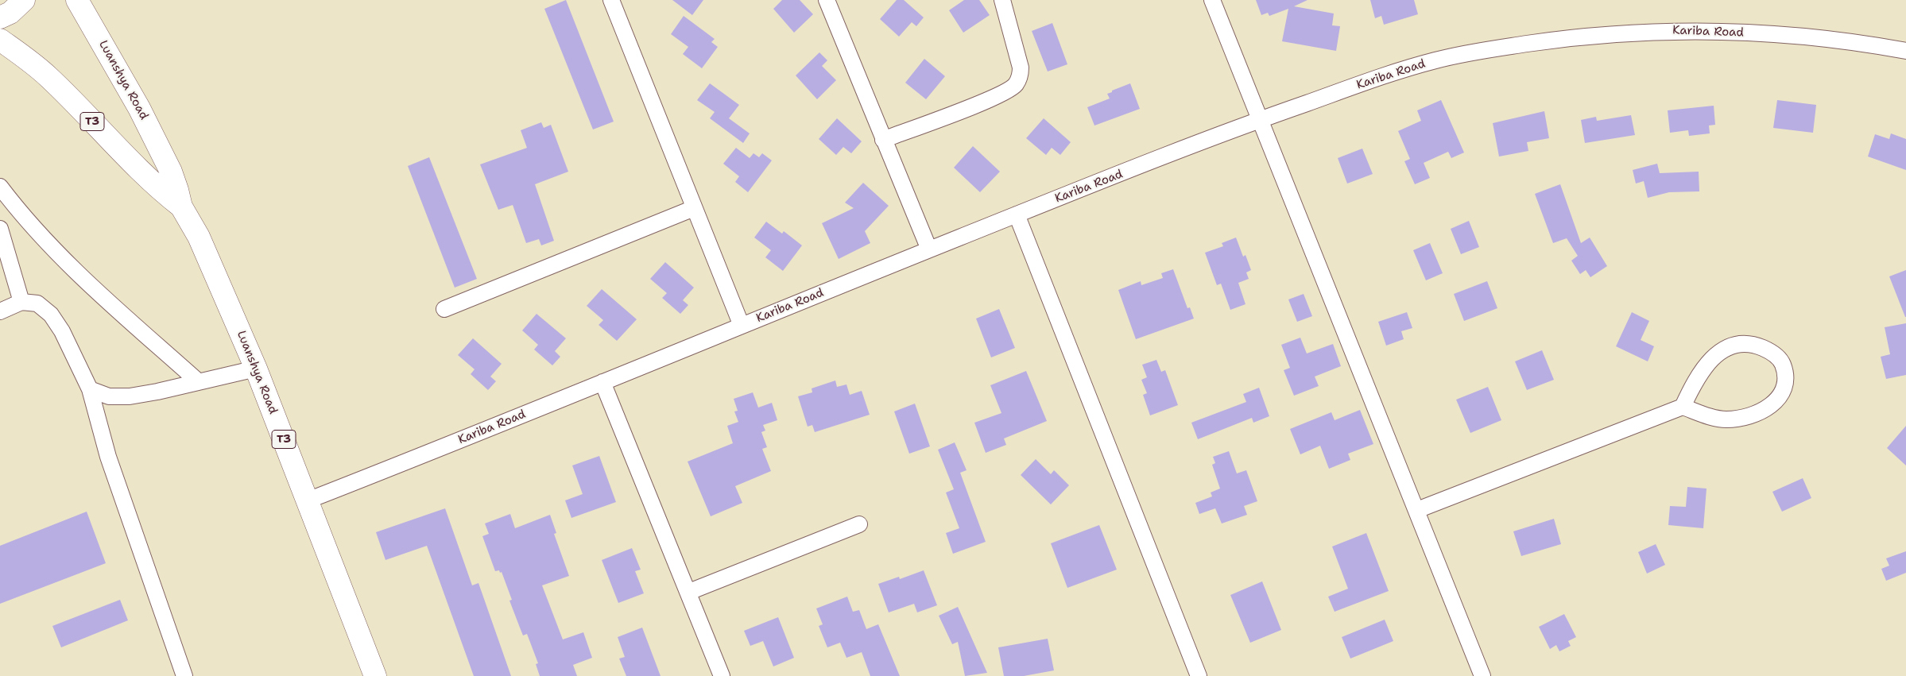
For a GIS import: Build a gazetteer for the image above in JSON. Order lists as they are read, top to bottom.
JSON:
{
  "streets": {
    "highway": ["Luanshya Road", "T3"],
    "street": ["Kariba Road"]
  },
  "crossings": [
    ["Kariba Road", "Luanshya Road"]
  ]
}
